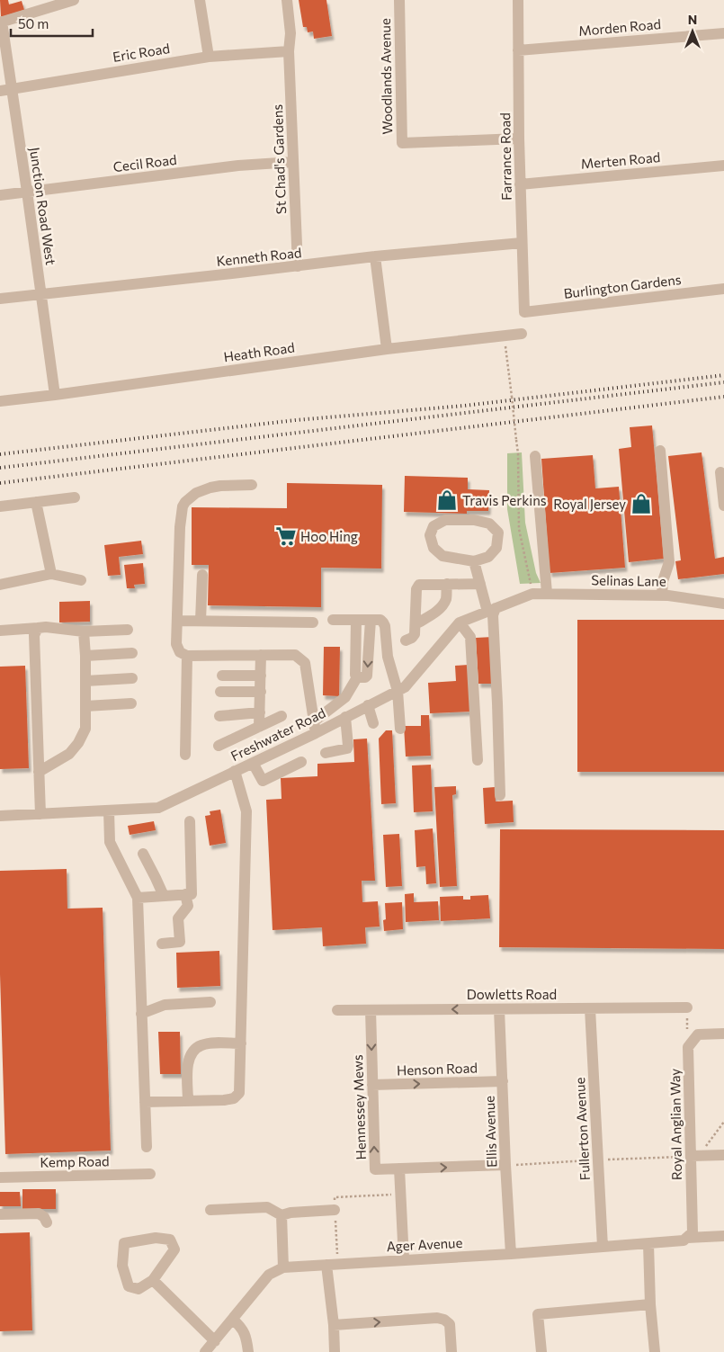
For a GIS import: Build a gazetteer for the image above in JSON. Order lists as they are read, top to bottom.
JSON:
{
  "streets": {
    "street": [
      "Morden Road",
      "Eric Road",
      "Woodlands Avenue",
      "Farrance Road",
      "St Chad's Gardens",
      "Merten Road",
      "Cecil Road",
      "Junction Road West",
      "Kenneth Road",
      "Burlington Gardens",
      "Heath Road",
      "Selinas Lane",
      "Freshwater Road",
      "Dowletts Road",
      "Henson Road",
      "Hennessey Mews",
      "Royal Anglian Way",
      "Fullerton Avenue",
      "Ellis Avenue",
      "Kemp Road",
      "Ager Avenue"
    ]
  },
  "crossings": [
    ["Morden Road", "Farrance Road"],
    ["Eric Road", "St Chad's Gardens"],
    ["Eric Road", "Junction Road West"],
    ["Woodlands Avenue", "Farrance Road"],
    ["Farrance Road", "Merten Road"],
    ["Farrance Road", "Kenneth Road"],
    ["Farrance Road", "Burlington Gardens"],
    ["St Chad's Gardens", "Cecil Road"],
    ["St Chad's Gardens", "Kenneth Road"],
    ["Cecil Road", "Junction Road West"],
    ["Junction Road West", "Kenneth Road"],
    ["Junction Road West", "Heath Road"],
    ["Selinas Lane", "Freshwater Road"],
    ["Dowletts Road", "Hennessey Mews"],
    ["Dowletts Road", "Fullerton Avenue"],
    ["Dowletts Road", "Ellis Avenue"],
    ["Henson Road", "Hennessey Mews"],
    ["Henson Road", "Ellis Avenue"],
    ["Royal Anglian Way", "Ager Avenue"],
    ["Fullerton Avenue", "Ager Avenue"],
    ["Ellis Avenue", "Ager Avenue"]
  ],
  "one_way": ["Dowletts Road"],
  "places": {
    "shop": ["Travis Perkins", "Royal Jersey"],
    "supermarket": ["Hoo Hing"]
  },
  "scale_bar": "50 m",
  "north": "top"
}
